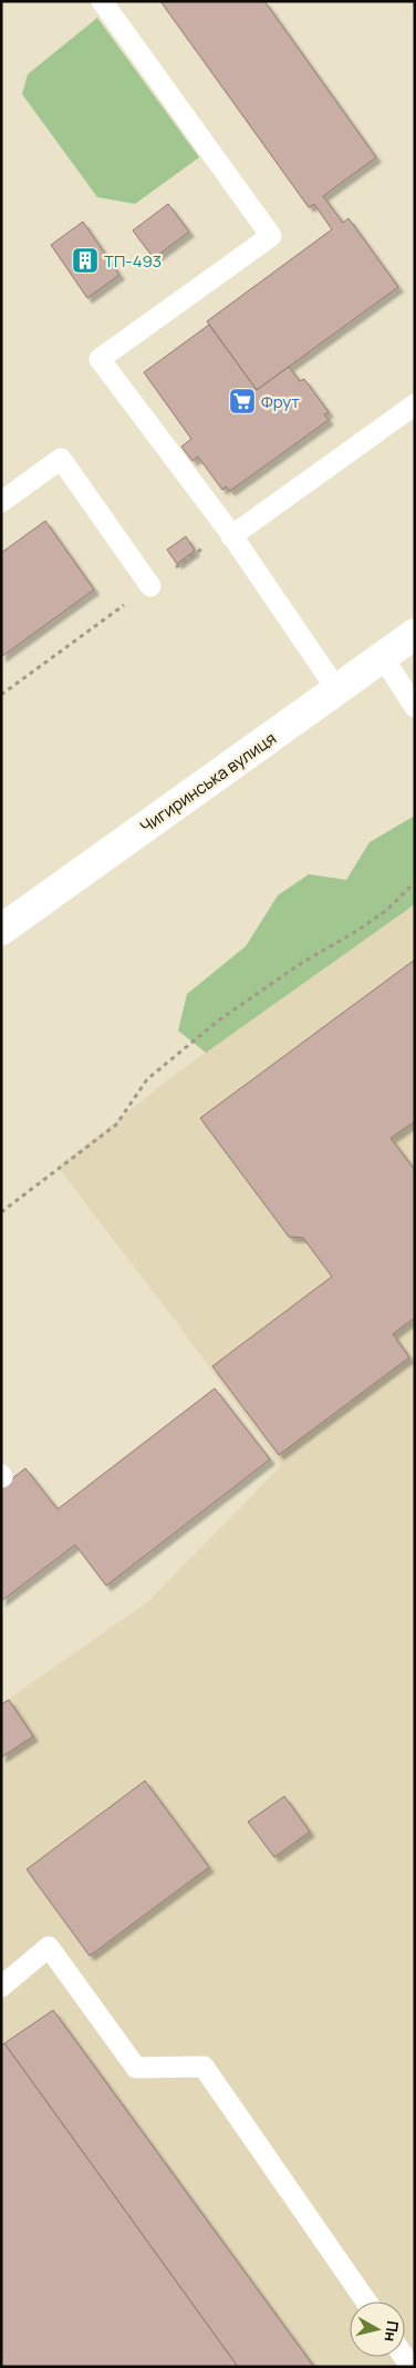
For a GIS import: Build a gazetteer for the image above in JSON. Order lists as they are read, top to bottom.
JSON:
{
  "streets": {
    "main road": ["Чигиринська вулиця"]
  },
  "places": {
    "building": ["ТП-493"],
    "supermarket": ["Фрут"]
  },
  "north": "right"
}
